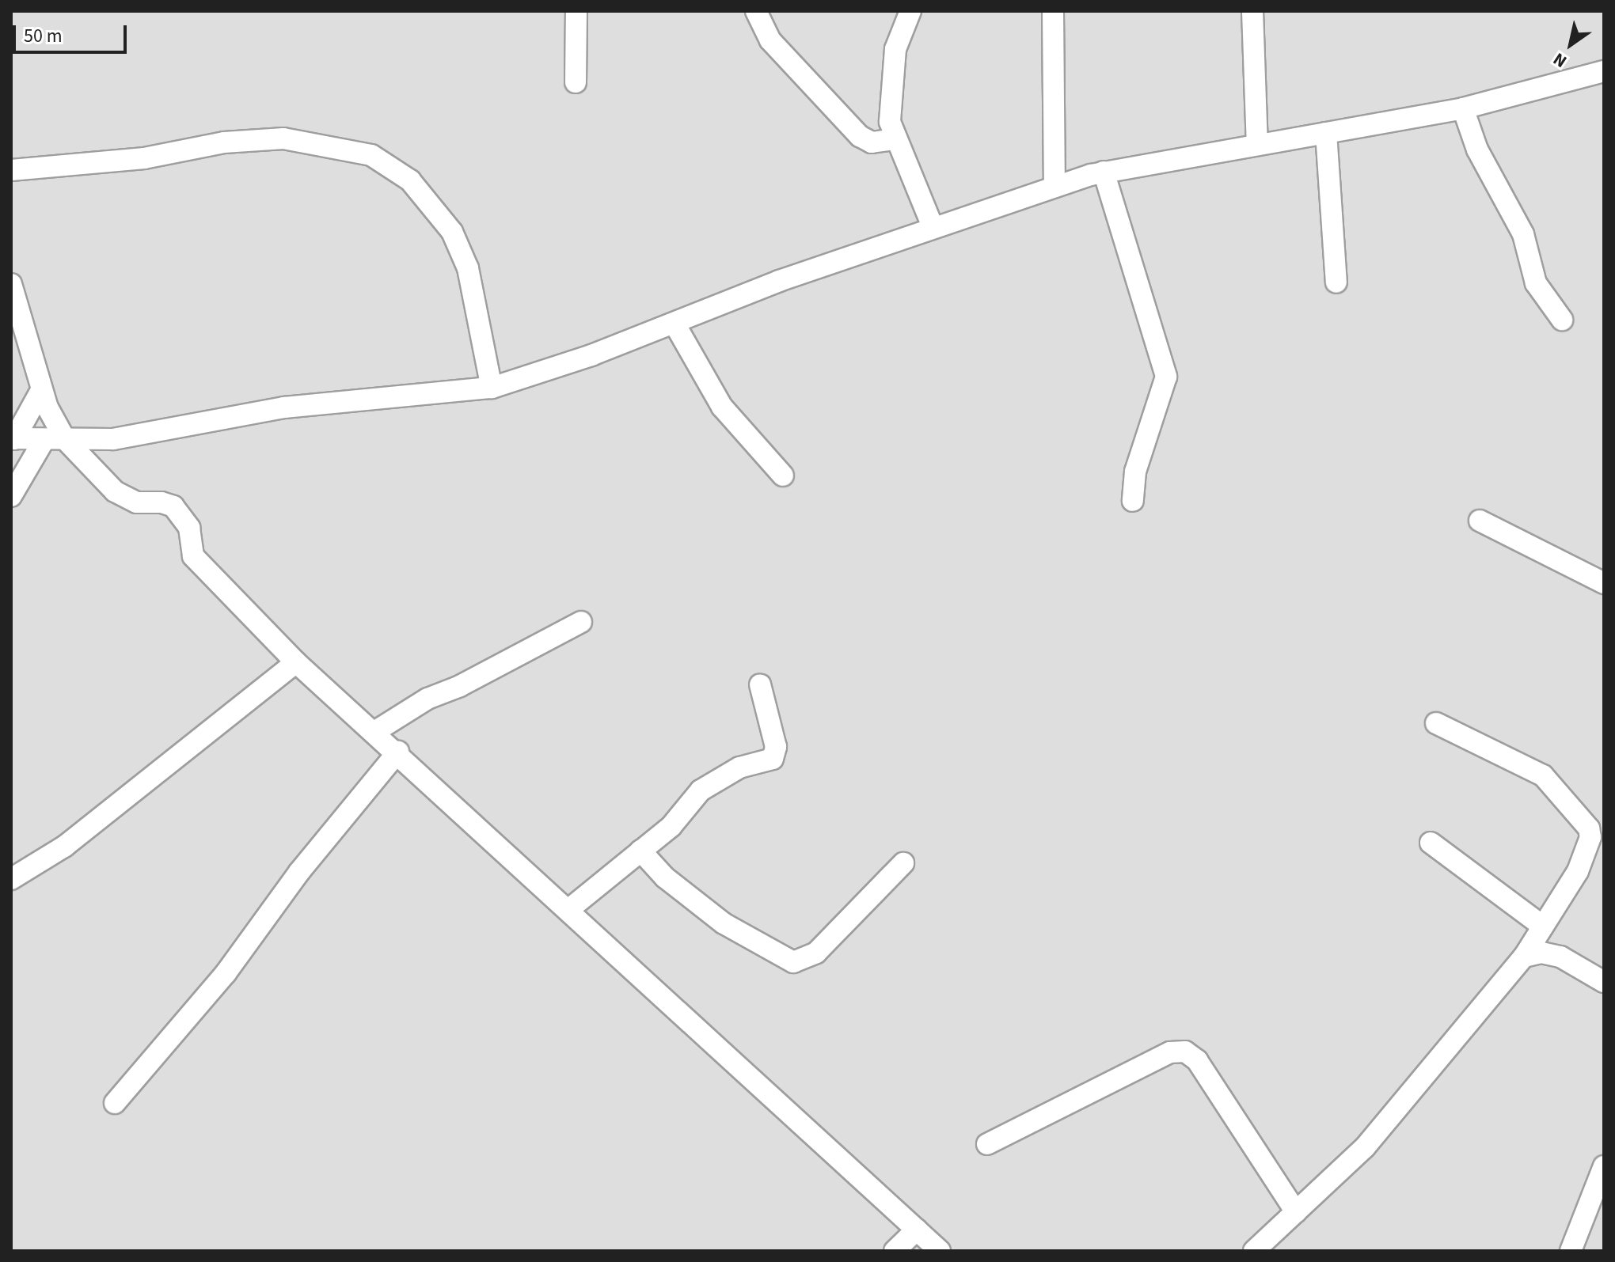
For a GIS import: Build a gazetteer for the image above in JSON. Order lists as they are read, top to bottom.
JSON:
{
  "scale_bar": "50 m",
  "north": "bottom left"
}
